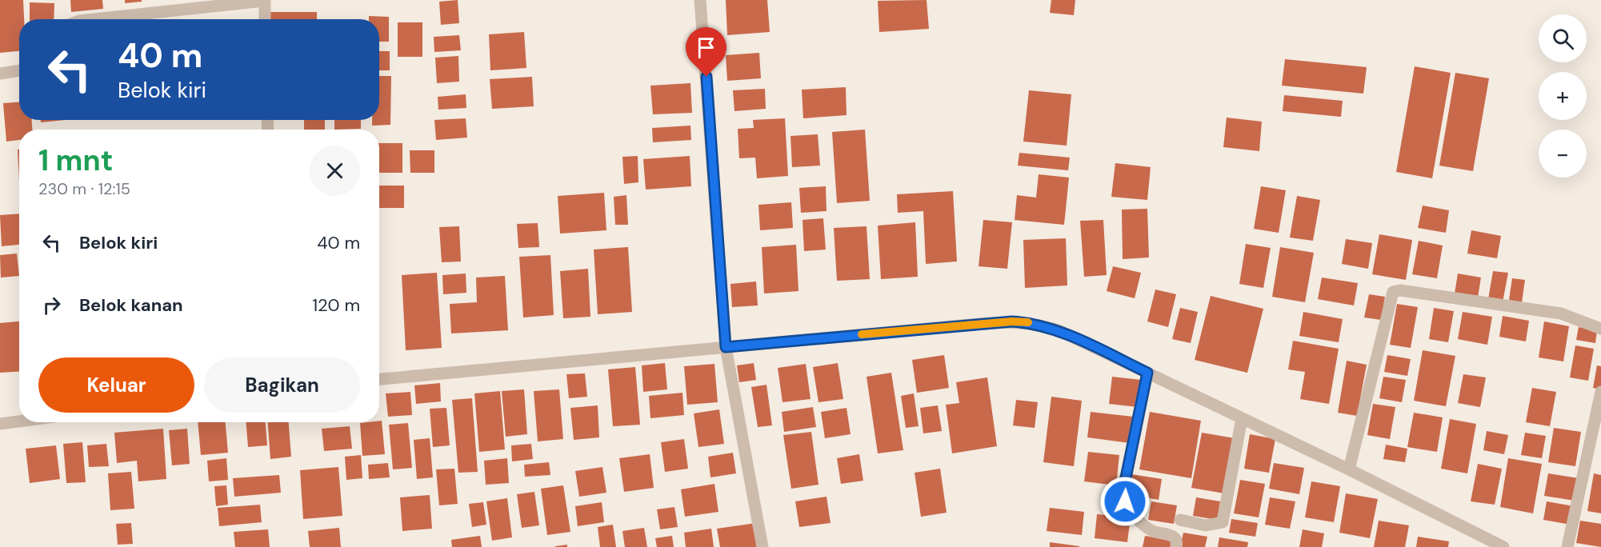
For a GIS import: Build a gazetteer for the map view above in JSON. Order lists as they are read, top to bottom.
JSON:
{
  "page": {
    "map_buttons": ["+", "−"],
    "turn": ["40 m", "Belok kiri"],
    "heading": ["1 mnt", "230 m · 12:15"],
    "list": [
      {
        "name": "Belok kiri",
        "value": "40 m"
      },
      {
        "name": "Belok kanan",
        "value": "120 m"
      }
    ],
    "buttons": ["Keluar", "Bagikan"]
  }
}
